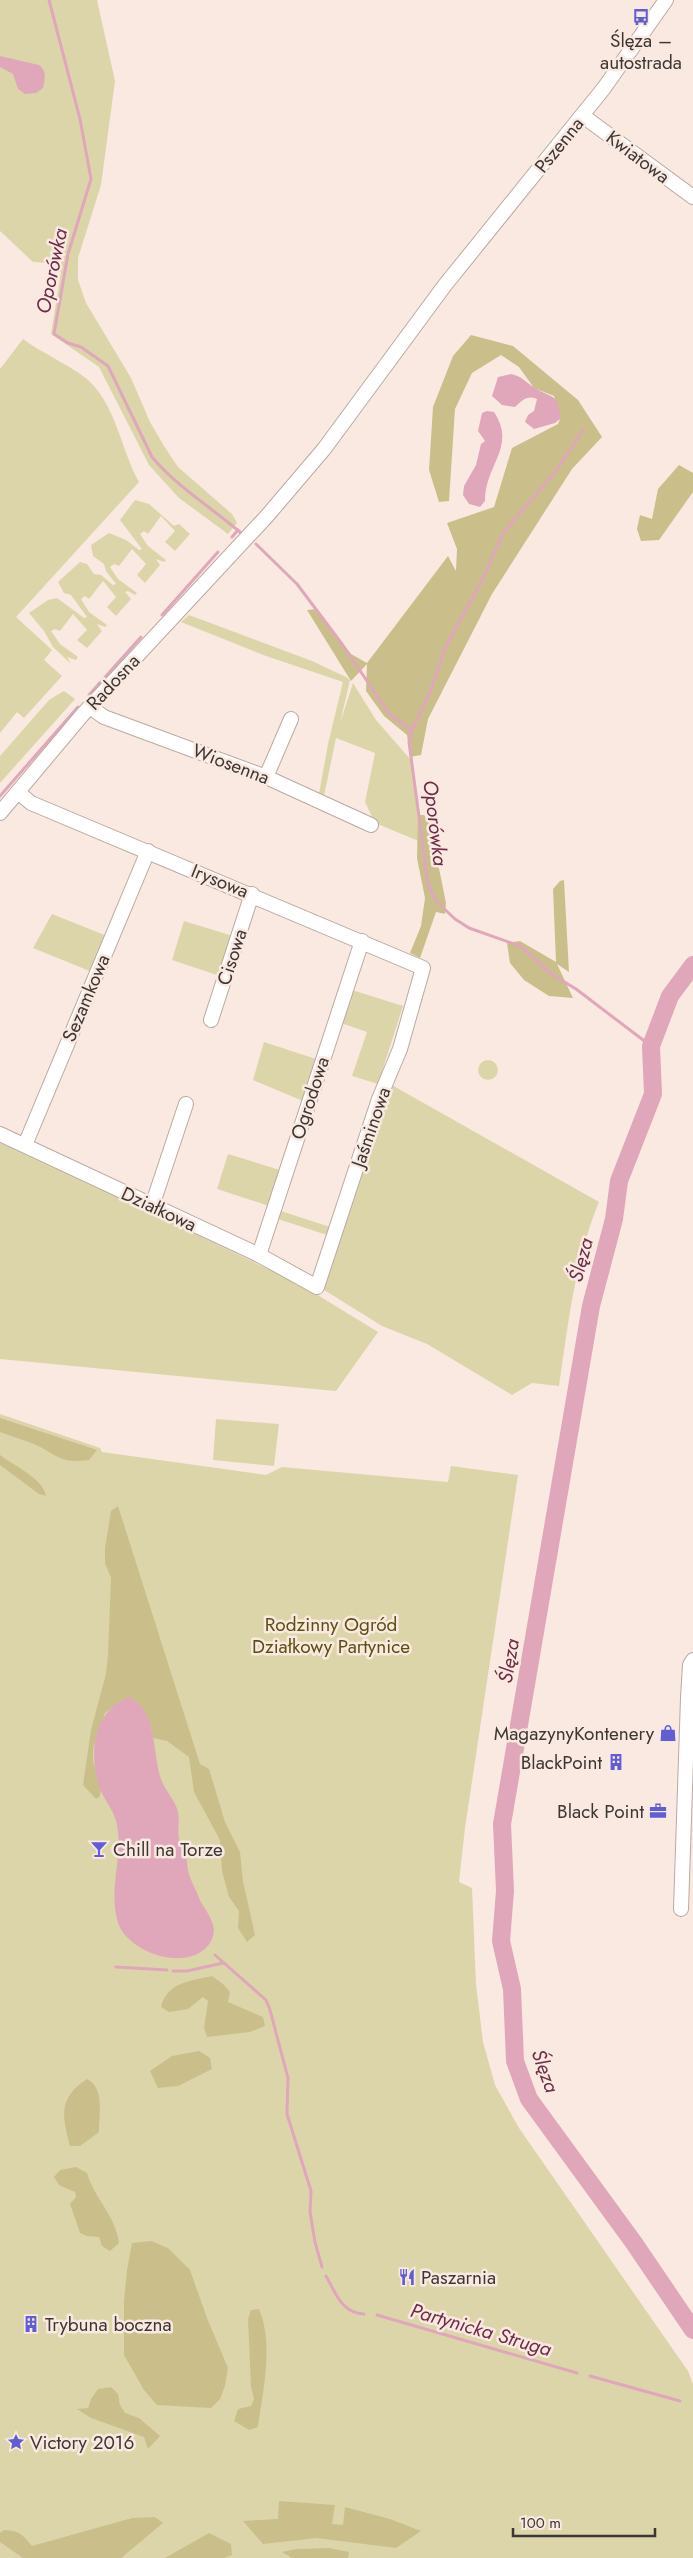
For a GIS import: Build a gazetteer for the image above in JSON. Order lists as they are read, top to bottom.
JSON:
{
  "streets": {
    "street": [
      "Pszenna",
      "Kwiatowa",
      "Radosna",
      "Wiosenna",
      "Irysowa",
      "Cisowa",
      "Sezamkowa",
      "Ogrodowa",
      "Jaśminowa",
      "Działkowa"
    ]
  },
  "crossings": [
    ["Pszenna", "Kwiatowa"],
    ["Pszenna", "Radosna"],
    ["Radosna", "Wiosenna"],
    ["Radosna", "Irysowa"],
    ["Irysowa", "Cisowa"],
    ["Irysowa", "Sezamkowa"],
    ["Irysowa", "Ogrodowa"],
    ["Irysowa", "Jaśminowa"],
    ["Sezamkowa", "Działkowa"],
    ["Ogrodowa", "Działkowa"],
    ["Jaśminowa", "Działkowa"]
  ],
  "water": ["Oporówka", "Ślęza", "Partynicka Struga"],
  "parks": ["Rodzinny Ogród Działkowy Partynice"],
  "places": {
    "bus stop": ["Ślęza – autostrada"],
    "shop": ["MagazynyKontenery"],
    "building": ["BlackPoint", "Trybuna boczna"],
    "office": ["Black Point"],
    "bar": ["Chill na Torze"],
    "restaurant": ["Paszarnia"],
    "place": ["Victory 2016"]
  },
  "scale_bar": "100 m"
}
